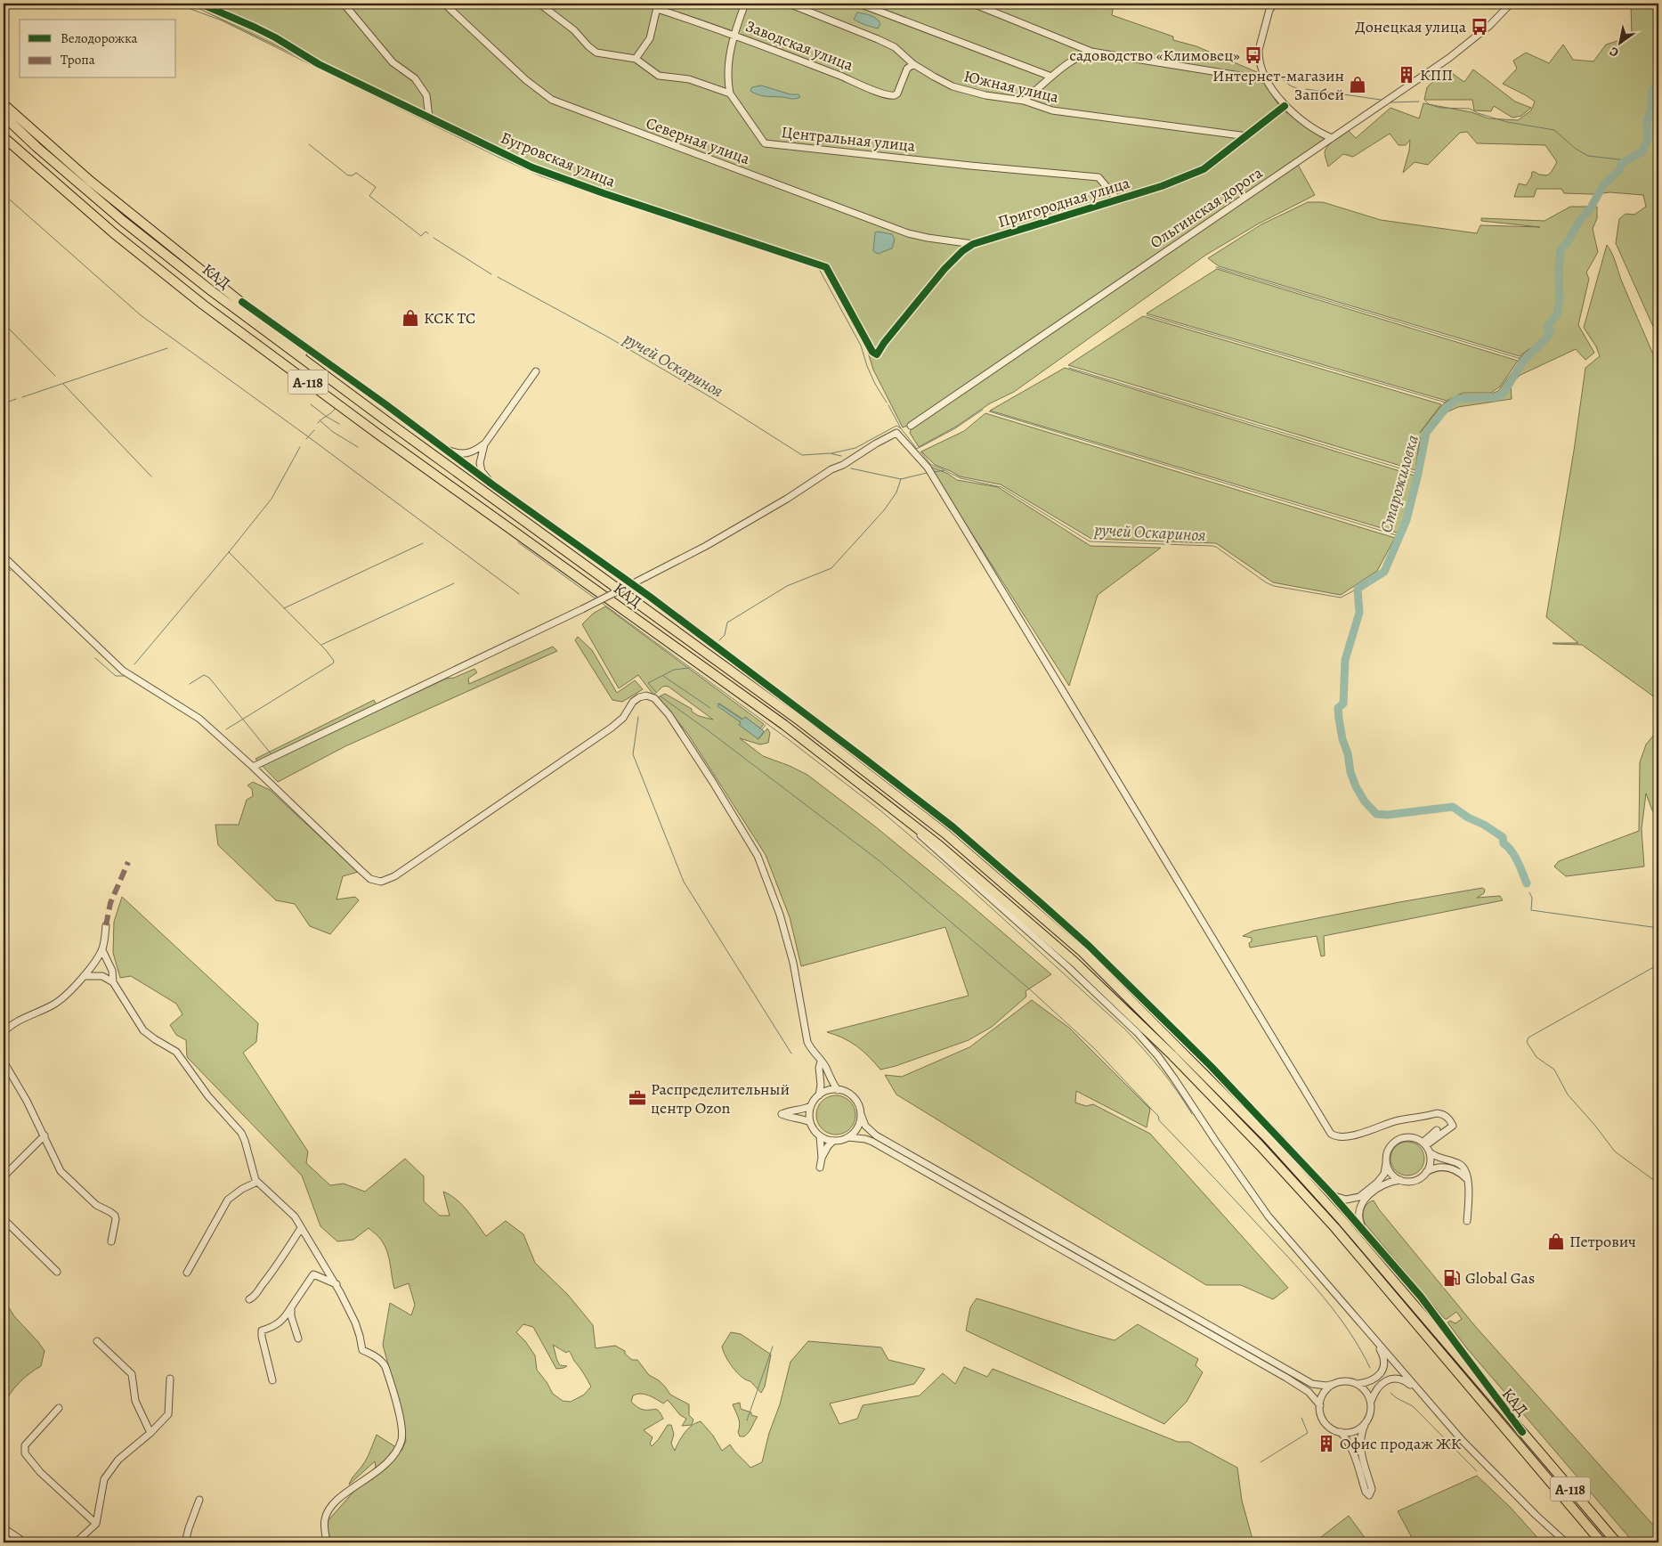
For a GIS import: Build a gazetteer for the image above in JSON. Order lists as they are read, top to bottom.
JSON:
{
  "streets": {
    "highway": ["КАД", "А-118"],
    "street": [
      "Заводская улица",
      "Южная улица",
      "Центральная улица",
      "Северная улица",
      "Бугровская улица",
      "Пригородная улица",
      "Ольгинская дорога"
    ]
  },
  "crossings": [
    ["Заводская улица", "Южная улица"],
    ["Южная улица", "Пригородная улица"],
    ["Центральная улица", "Пригородная улица"],
    ["Северная улица", "Пригородная улица"],
    ["Бугровская улица", "Пригородная улица"]
  ],
  "water": ["ручей Оскариноя", "Старожиловка"],
  "places": {
    "bus stop": ["Донецкая улица", "садоводство «Климовец»"],
    "building": ["КПП", "Офис продаж ЖК"],
    "shop": ["Интернет-магазин Запбей", "КСК ТС", "Петрович"],
    "office": ["Распределительный центр Ozon"],
    "fuel station": ["Global Gas"]
  },
  "legend": ["Велодорожка", "Тропа"],
  "north": "bottom left"
}
